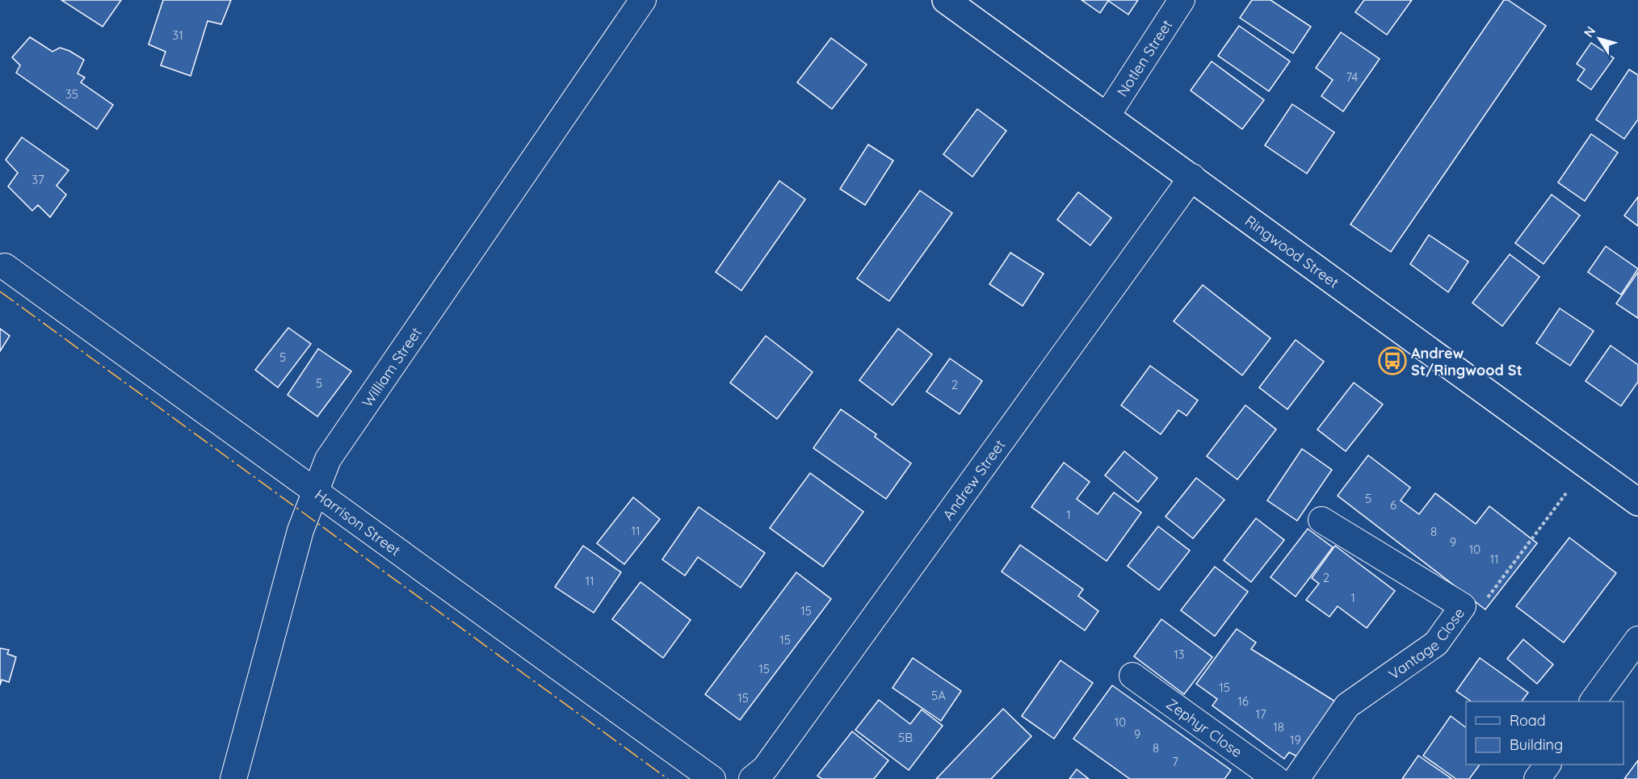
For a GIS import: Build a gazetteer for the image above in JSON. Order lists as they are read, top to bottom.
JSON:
{
  "streets": {
    "main road": ["Ringwood Street"],
    "street": [
      "Notlen Street",
      "William Street",
      "Andrew Street",
      "Harrison Street",
      "Vantage Close",
      "Zephyr Close"
    ]
  },
  "crossings": [
    ["Notlen Street", "Ringwood Street"],
    ["Ringwood Street", "Andrew Street"],
    ["William Street", "Harrison Street"]
  ],
  "places": {
    "bus stop": ["Andrew St/Ringwood St"]
  },
  "house_numbers": [
    "31",
    "74",
    "35",
    "37",
    "5",
    "5",
    "2",
    "5",
    "6",
    "1",
    "11",
    "8",
    "9",
    "10",
    "11",
    "2",
    "11",
    "1",
    "15",
    "15",
    "13",
    "15",
    "15",
    "5A",
    "15",
    "16",
    "17",
    "10",
    "18",
    "9",
    "5B",
    "19",
    "8",
    "7"
  ],
  "legend": ["Road", "Building"],
  "north": "top left"
}
